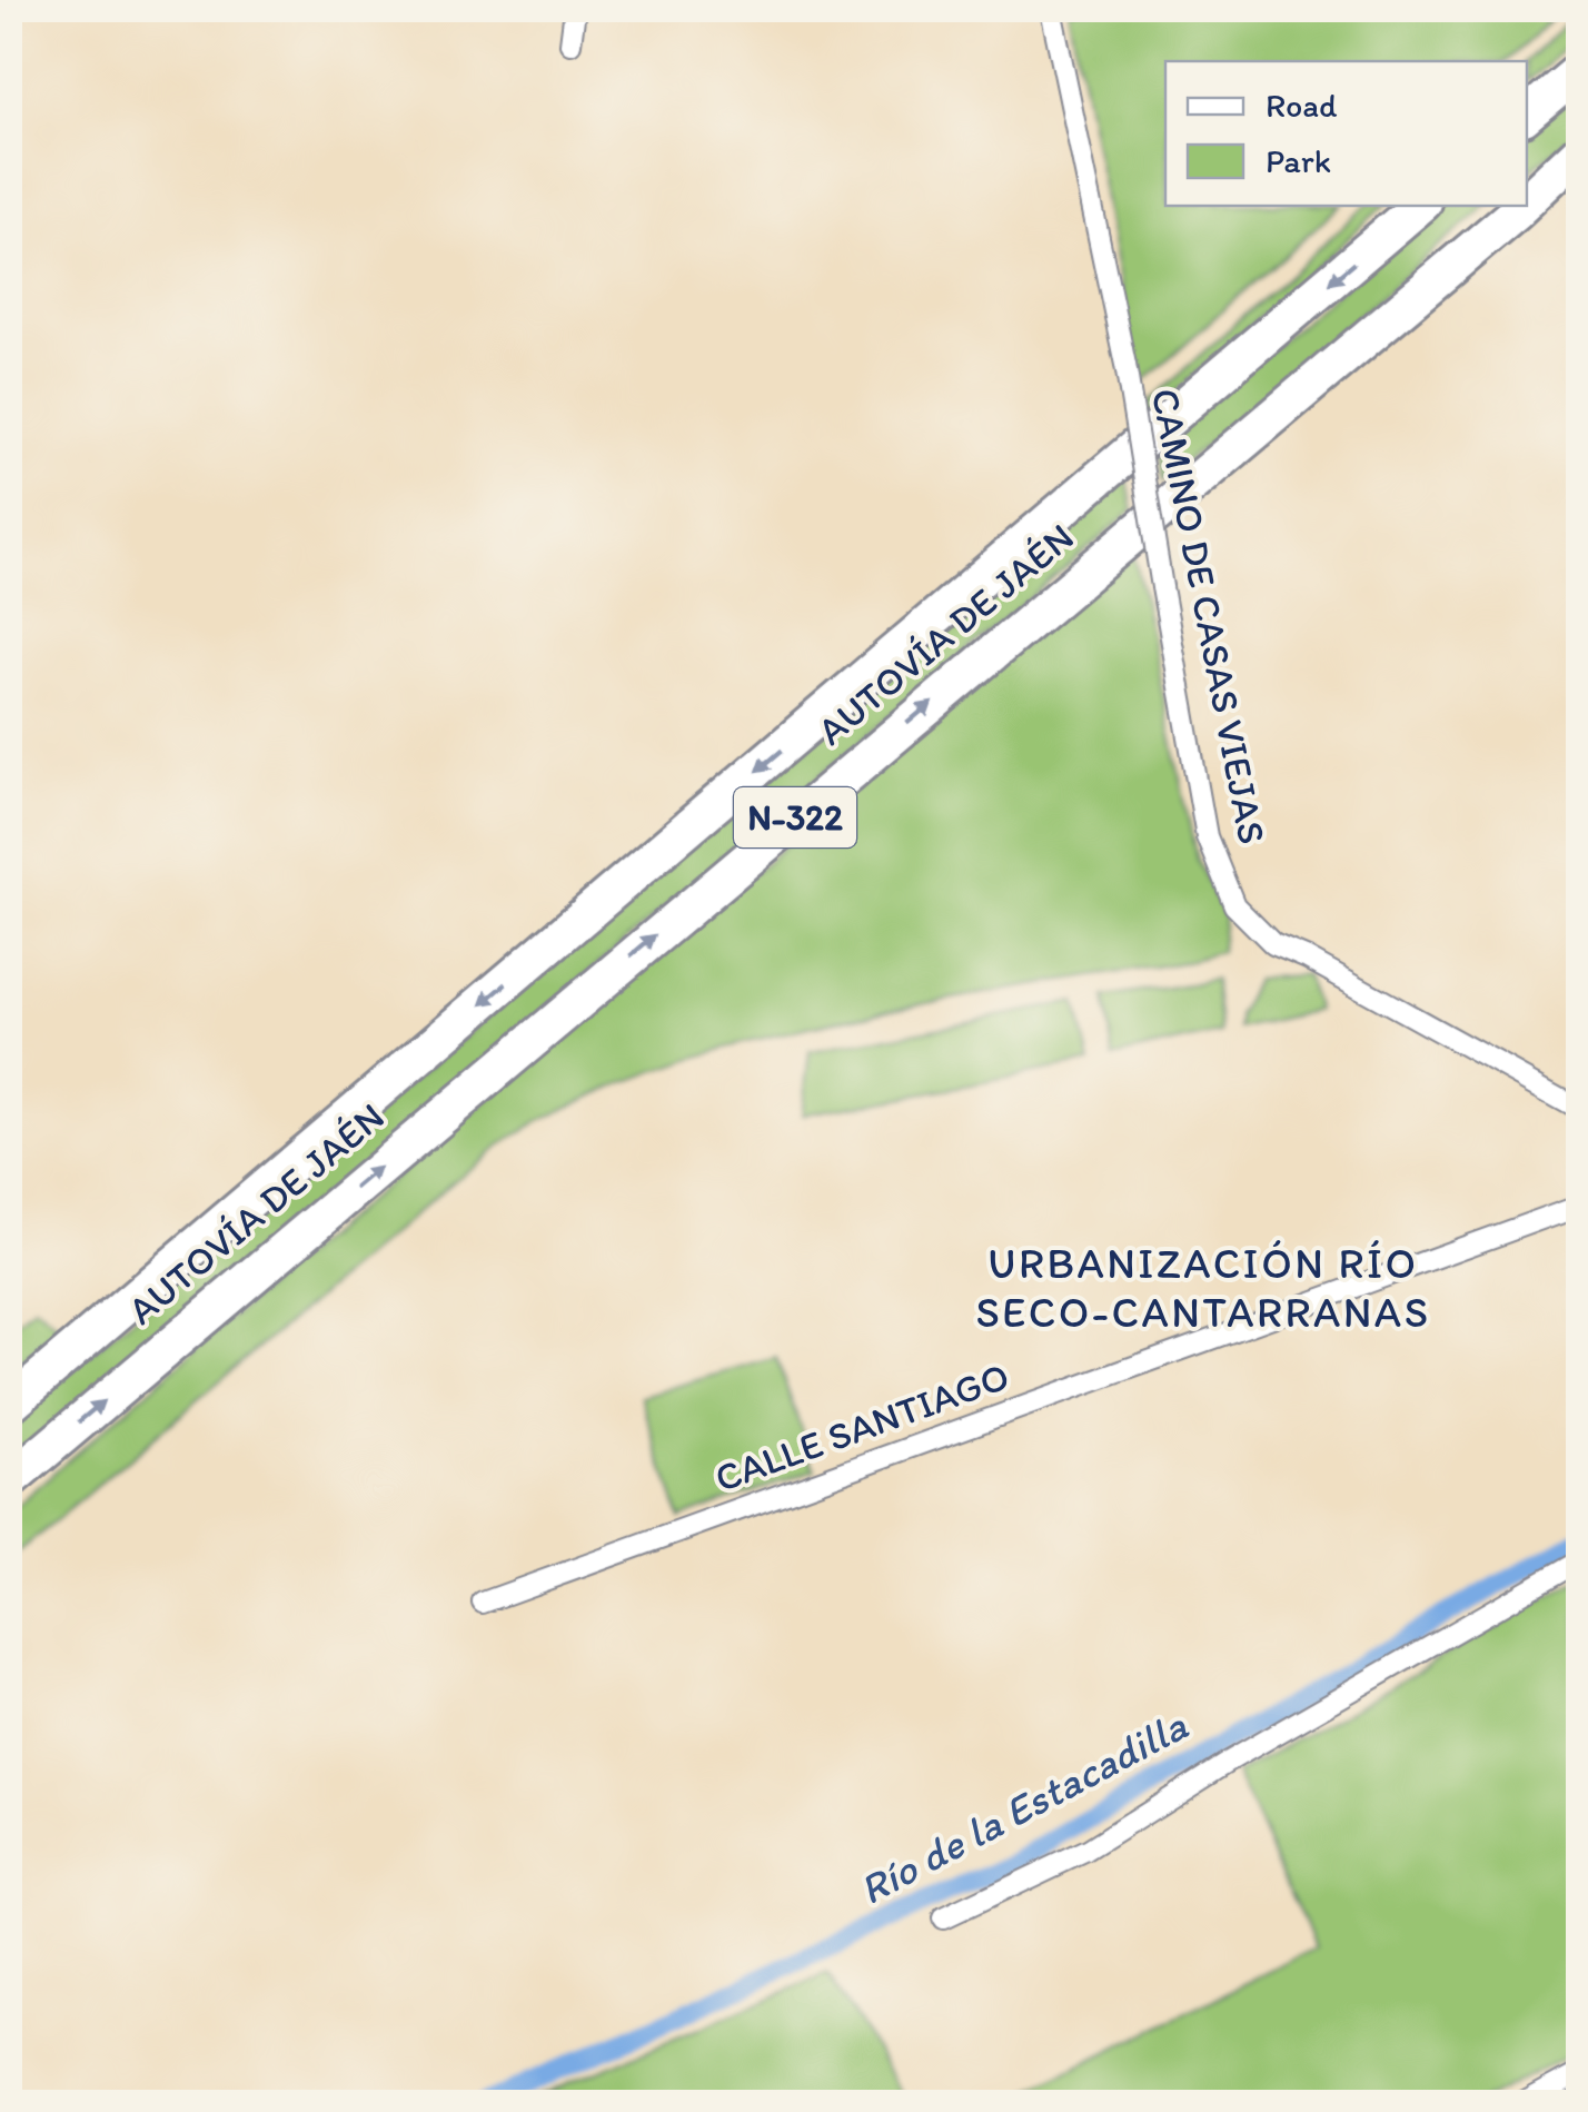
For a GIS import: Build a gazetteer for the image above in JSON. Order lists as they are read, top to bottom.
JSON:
{
  "streets": {
    "highway": ["AUTOVÍA DE JAÉN", "N-322"],
    "street": ["CAMINO DE CASAS VIEJAS", "CALLE SANTIAGO"]
  },
  "districts": ["URBANIZACIÓN RÍO SECO-CANTARRANAS"],
  "water": ["Río de la Estacadilla"],
  "legend": ["Road", "Park"]
}
